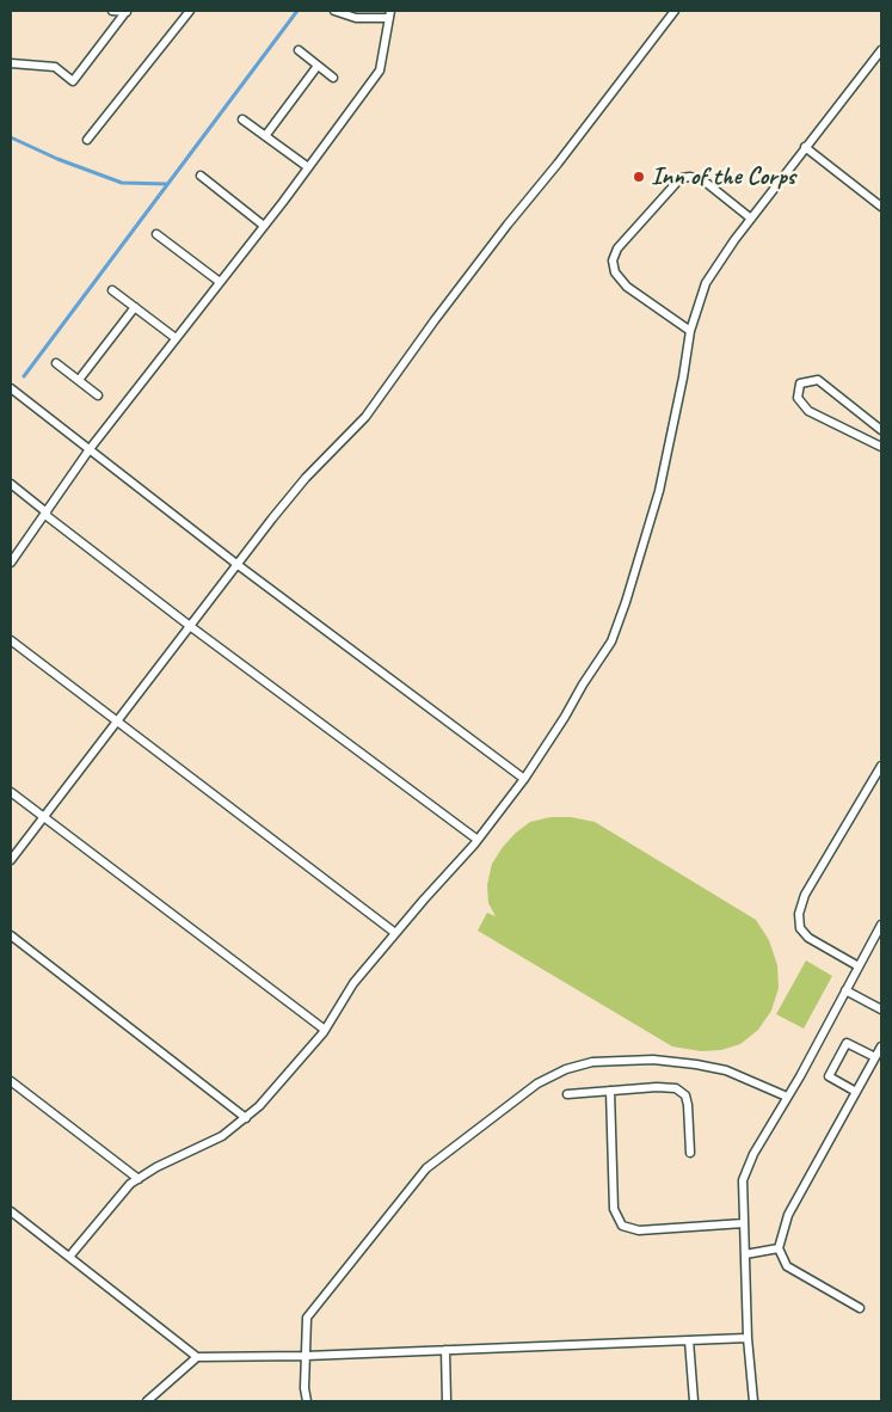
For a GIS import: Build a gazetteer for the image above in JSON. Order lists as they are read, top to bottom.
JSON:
{
  "places": ["Inn of the Corps"]
}
